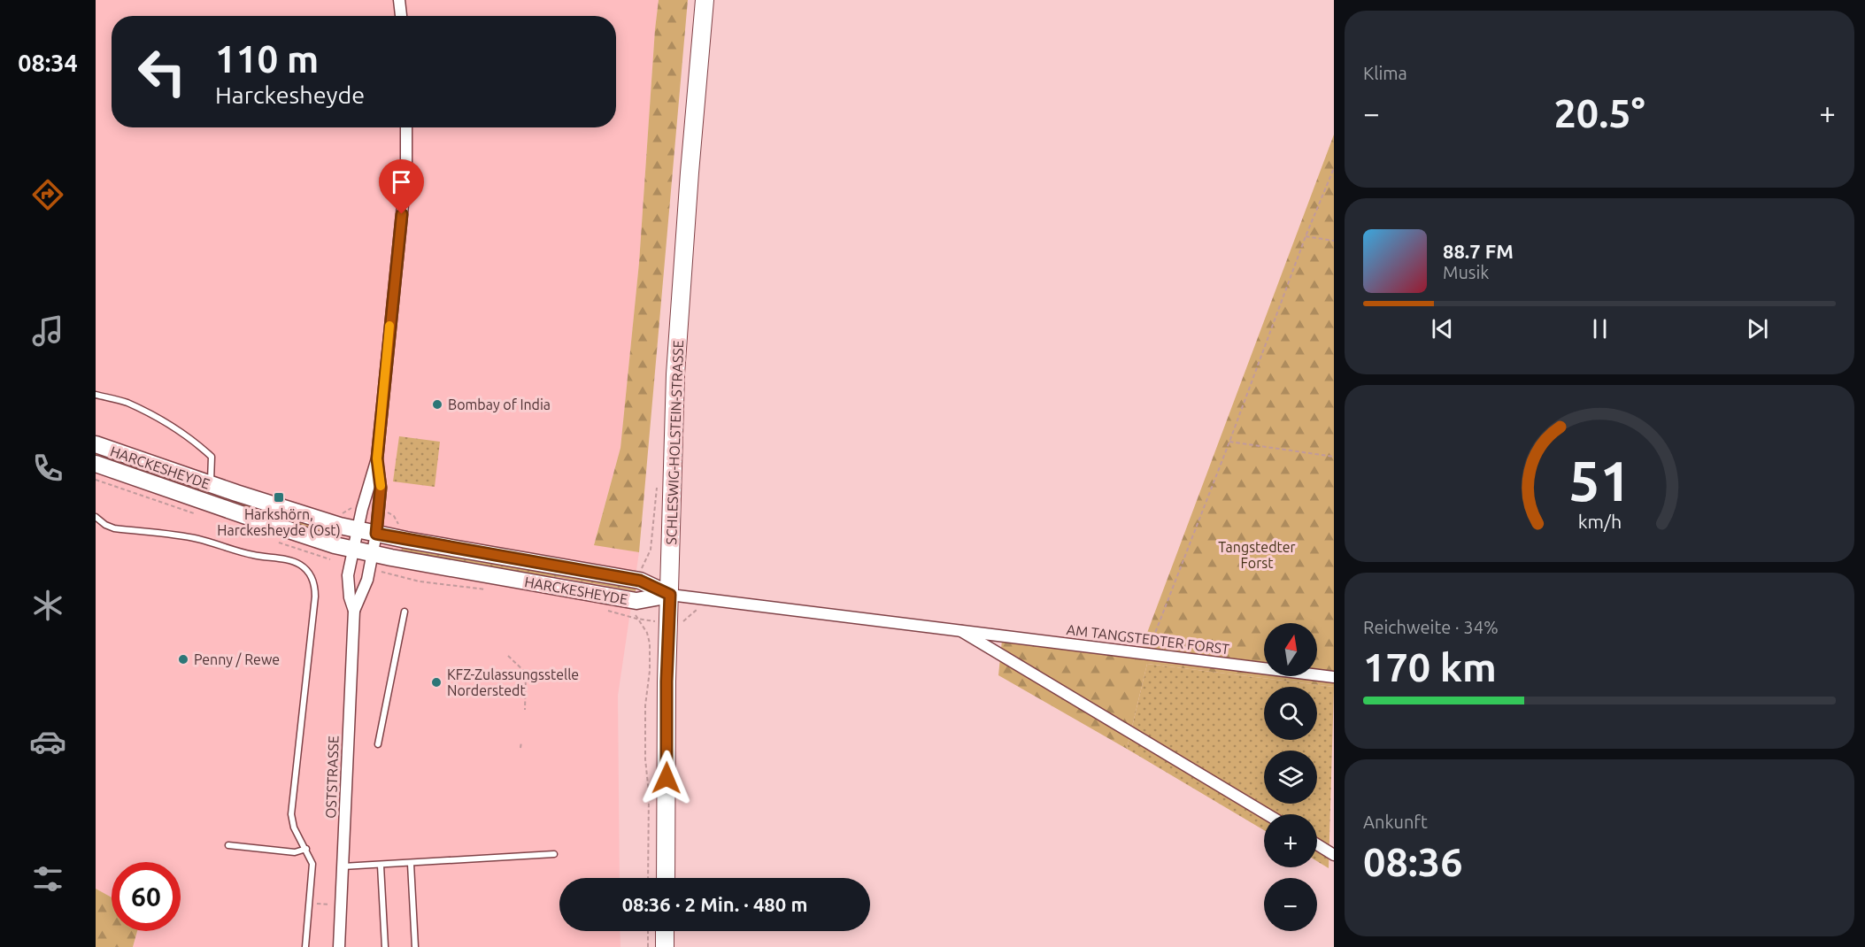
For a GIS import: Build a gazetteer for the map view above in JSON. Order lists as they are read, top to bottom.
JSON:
{
  "streets": {
    "main road": ["SCHLESWIG-HOLSTEIN-STRASSE", "HARCKESHEYDE"],
    "street": ["AM TANGSTEDTER FORST", "OSTSTRASSE"]
  },
  "crossings": [
    ["SCHLESWIG-HOLSTEIN-STRASSE", "HARCKESHEYDE"],
    ["SCHLESWIG-HOLSTEIN-STRASSE", "AM TANGSTEDTER FORST"],
    ["HARCKESHEYDE", "AM TANGSTEDTER FORST"],
    ["HARCKESHEYDE", "OSTSTRASSE"]
  ],
  "parks": ["Tangstedter Forst"],
  "places": {
    "other": ["Bombay of India", "Penny / Rewe", "KFZ-Zulassungsstelle Norderstedt"],
    "transit": ["Harkshörn, Harckesheyde (Ost)"]
  },
  "north": "top",
  "page": {
    "tabs": "08:34",
    "tile": [
      "Klima",
      ["Reichweite · 34%", "170 km"],
      ["Ankunft", "08:36"]
    ],
    "turn": ["110 m", "Harckesheyde"],
    "heat": ["−", "20.5°", "+"],
    "song": ["88.7 FM", "Musik"],
    "map_buttons": ["+", "−"],
    "limit": "60",
    "trip": "08:36 · 2 Min. · 480 m",
    "gauge": ["51", "km/h"]
  }
}
